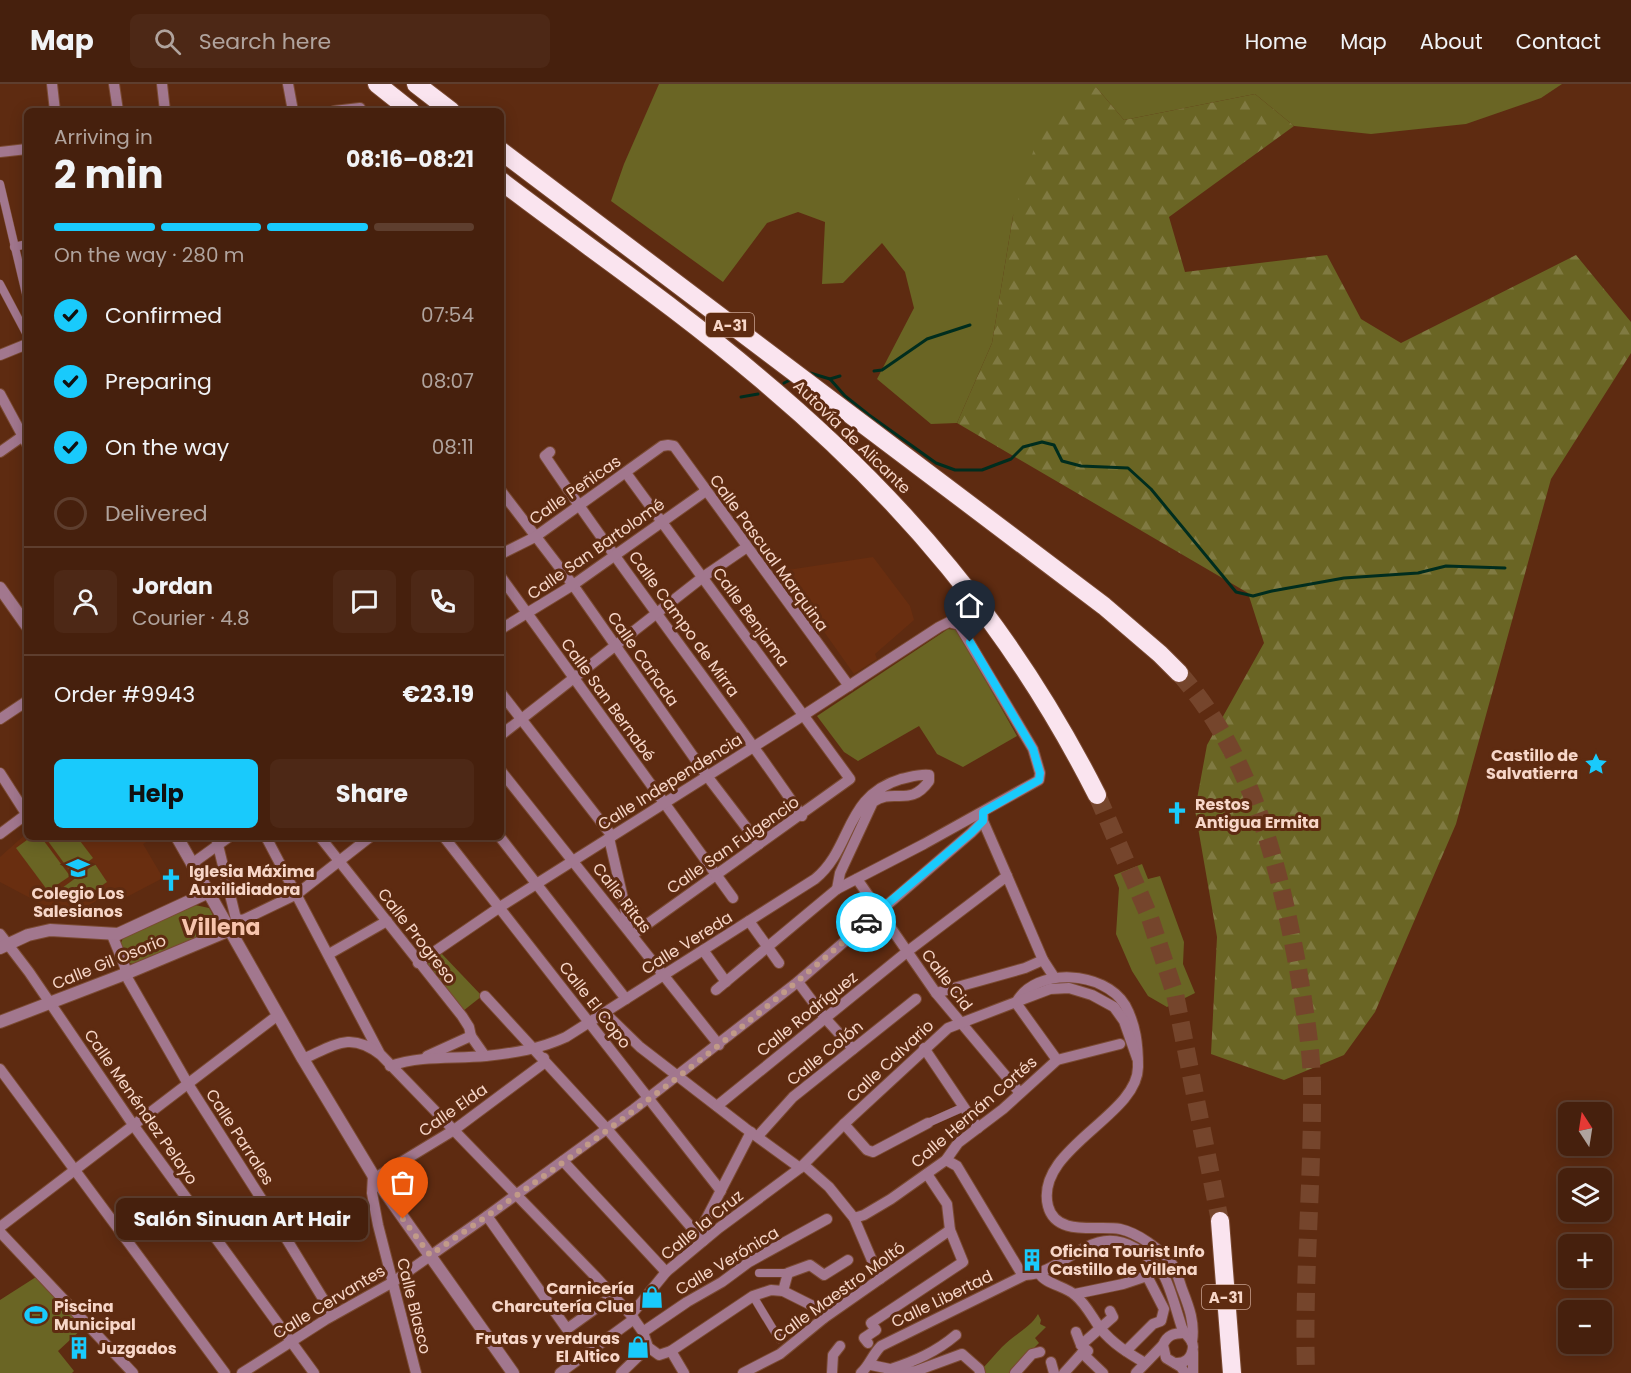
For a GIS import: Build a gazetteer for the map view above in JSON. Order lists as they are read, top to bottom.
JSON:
{
  "streets": {
    "highway": ["A-31", "Autovía de Alicante"],
    "street": [
      "Calle Peñicas",
      "Calle San Bartolomé",
      "Calle Pascual Marquina",
      "Calle Benjama",
      "Calle Campo de Mirra",
      "Calle Cañada",
      "Calle San Bernabé",
      "Calle Independencia",
      "Calle San Fulgencio",
      "Calle Ritas",
      "Calle Progreso",
      "Calle Vereda",
      "Calle Gil Osorio",
      "Calle Cid",
      "Calle El Copo",
      "Calle Rodríguez",
      "Calle Colón",
      "Calle Calvario",
      "Calle Menéndez Pelayo",
      "Calle Elda",
      "Calle Hernán Cortés",
      "Calle Parrales",
      "Calle la Cruz",
      "Calle Verónica",
      "Calle Maestro Moltó",
      "Calle Libertad",
      "Calle Cervantes",
      "Calle Blasco"
    ]
  },
  "crossings": [
    ["Calle Peñicas", "Calle Pascual Marquina"],
    ["Calle Peñicas", "Calle Benjama"],
    ["Calle Peñicas", "Calle Campo de Mirra"],
    ["Calle Peñicas", "Calle Cañada"],
    ["Calle San Bartolomé", "Calle Pascual Marquina"],
    ["Calle San Bartolomé", "Calle Benjama"],
    ["Calle San Bartolomé", "Calle Campo de Mirra"],
    ["Calle San Bartolomé", "Calle Cañada"],
    ["Calle San Bartolomé", "Calle San Bernabé"],
    ["Calle Pascual Marquina", "Calle Independencia"],
    ["Calle Benjama", "Calle Independencia"],
    ["Calle Benjama", "Calle San Fulgencio"],
    ["Calle Campo de Mirra", "Calle Independencia"],
    ["Calle Campo de Mirra", "Calle San Fulgencio"],
    ["Calle Cañada", "Calle Independencia"],
    ["Calle Cañada", "Calle San Fulgencio"],
    ["Calle San Bernabé", "Calle Independencia"],
    ["Calle San Bernabé", "Calle San Fulgencio"],
    ["Calle Independencia", "Calle Ritas"],
    ["Calle Independencia", "Calle Progreso"],
    ["Calle Independencia", "Calle El Copo"],
    ["Calle Independencia", "Calle Cervantes"],
    ["Calle San Fulgencio", "Calle Ritas"],
    ["Calle Ritas", "Calle Vereda"],
    ["Calle Ritas", "Calle Cervantes"],
    ["Calle Progreso", "Calle Vereda"],
    ["Calle Vereda", "Calle El Copo"],
    ["Calle Vereda", "Calle Elda"],
    ["Calle Gil Osorio", "Calle Menéndez Pelayo"],
    ["Calle Gil Osorio", "Calle Parrales"],
    ["Calle Cid", "Calle Rodríguez"],
    ["Calle Cid", "Calle Calvario"],
    ["Calle Cid", "Calle Hernán Cortés"],
    ["Calle Cid", "Calle Cervantes"],
    ["Calle El Copo", "Calle Colón"],
    ["Calle El Copo", "Calle Cervantes"],
    ["Calle Colón", "Calle la Cruz"],
    ["Calle Calvario", "Calle la Cruz"],
    ["Calle Menéndez Pelayo", "Calle Cervantes"],
    ["Calle Elda", "Calle Blasco"],
    ["Calle Parrales", "Calle Cervantes"],
    ["Calle Cervantes", "Calle Blasco"]
  ],
  "districts": ["Villena"],
  "places": {
    "place": ["Castillo de Salvatierra"],
    "church": ["Restos Antigua Ermita", "Iglesia Máxima Auxilidiadora"],
    "school or university": ["Colegio Los Salesianos"],
    "other": ["Salón Sinuan Art Hair"],
    "building": ["Oficina Tourist Info Castillo de Villena", "Juzgados"],
    "shop": ["Carnicería Charcutería Clua", "Frutas y verduras El Altico"],
    "sports": ["Piscina Municipal"]
  },
  "north": "top",
  "page": {
    "header": "Map",
    "search": "Search here",
    "nav": [
      "Home",
      "Map",
      "About",
      "Contact"
    ],
    "heading": ["2 min", "Arriving in", "08:16–08:21"],
    "panel": [
      "Jordan",
      "Courier · 4.8",
      "Order #9943",
      "€23.19"
    ],
    "bar": "On the way · 280 m",
    "list": [
      ["Confirmed", "07:54"],
      ["Preparing", "08:07"],
      ["On the way", "08:11"],
      "Delivered"
    ],
    "buttons": ["Help", "Share"],
    "map_buttons": ["+", "−"],
    "bubble": "Salón Sinuan Art Hair"
  }
}
